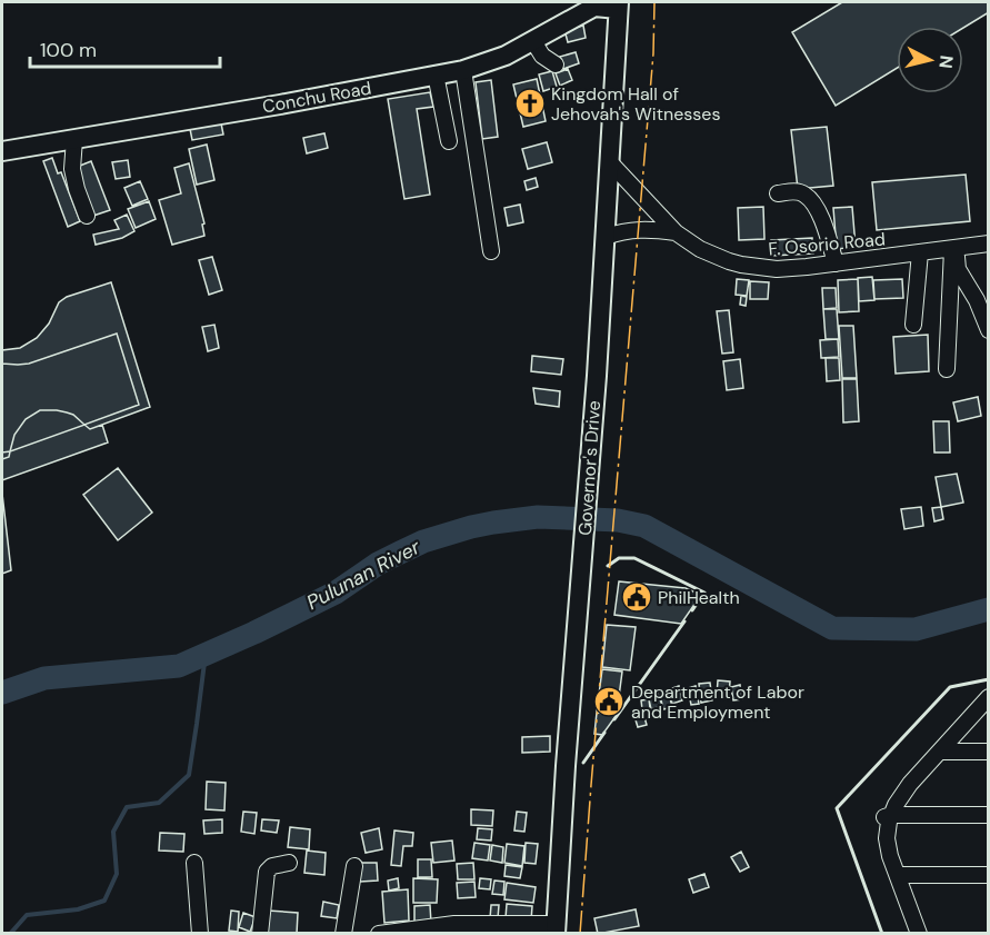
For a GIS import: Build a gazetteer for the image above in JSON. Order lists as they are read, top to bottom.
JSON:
{
  "streets": {
    "main road": ["Conchu Road", "Governor's Drive"],
    "street": ["F. Osorio Road"]
  },
  "crossings": [
    ["Conchu Road", "Governor's Drive"],
    ["F. Osorio Road", "Governor's Drive"]
  ],
  "water": ["Pulunan River"],
  "places": {
    "church": ["Kingdom Hall of Jehovah's Witnesses"],
    "public building": ["PhilHealth", "Department of Labor and Employment"]
  },
  "scale_bar": "100 m",
  "north": "right"
}
